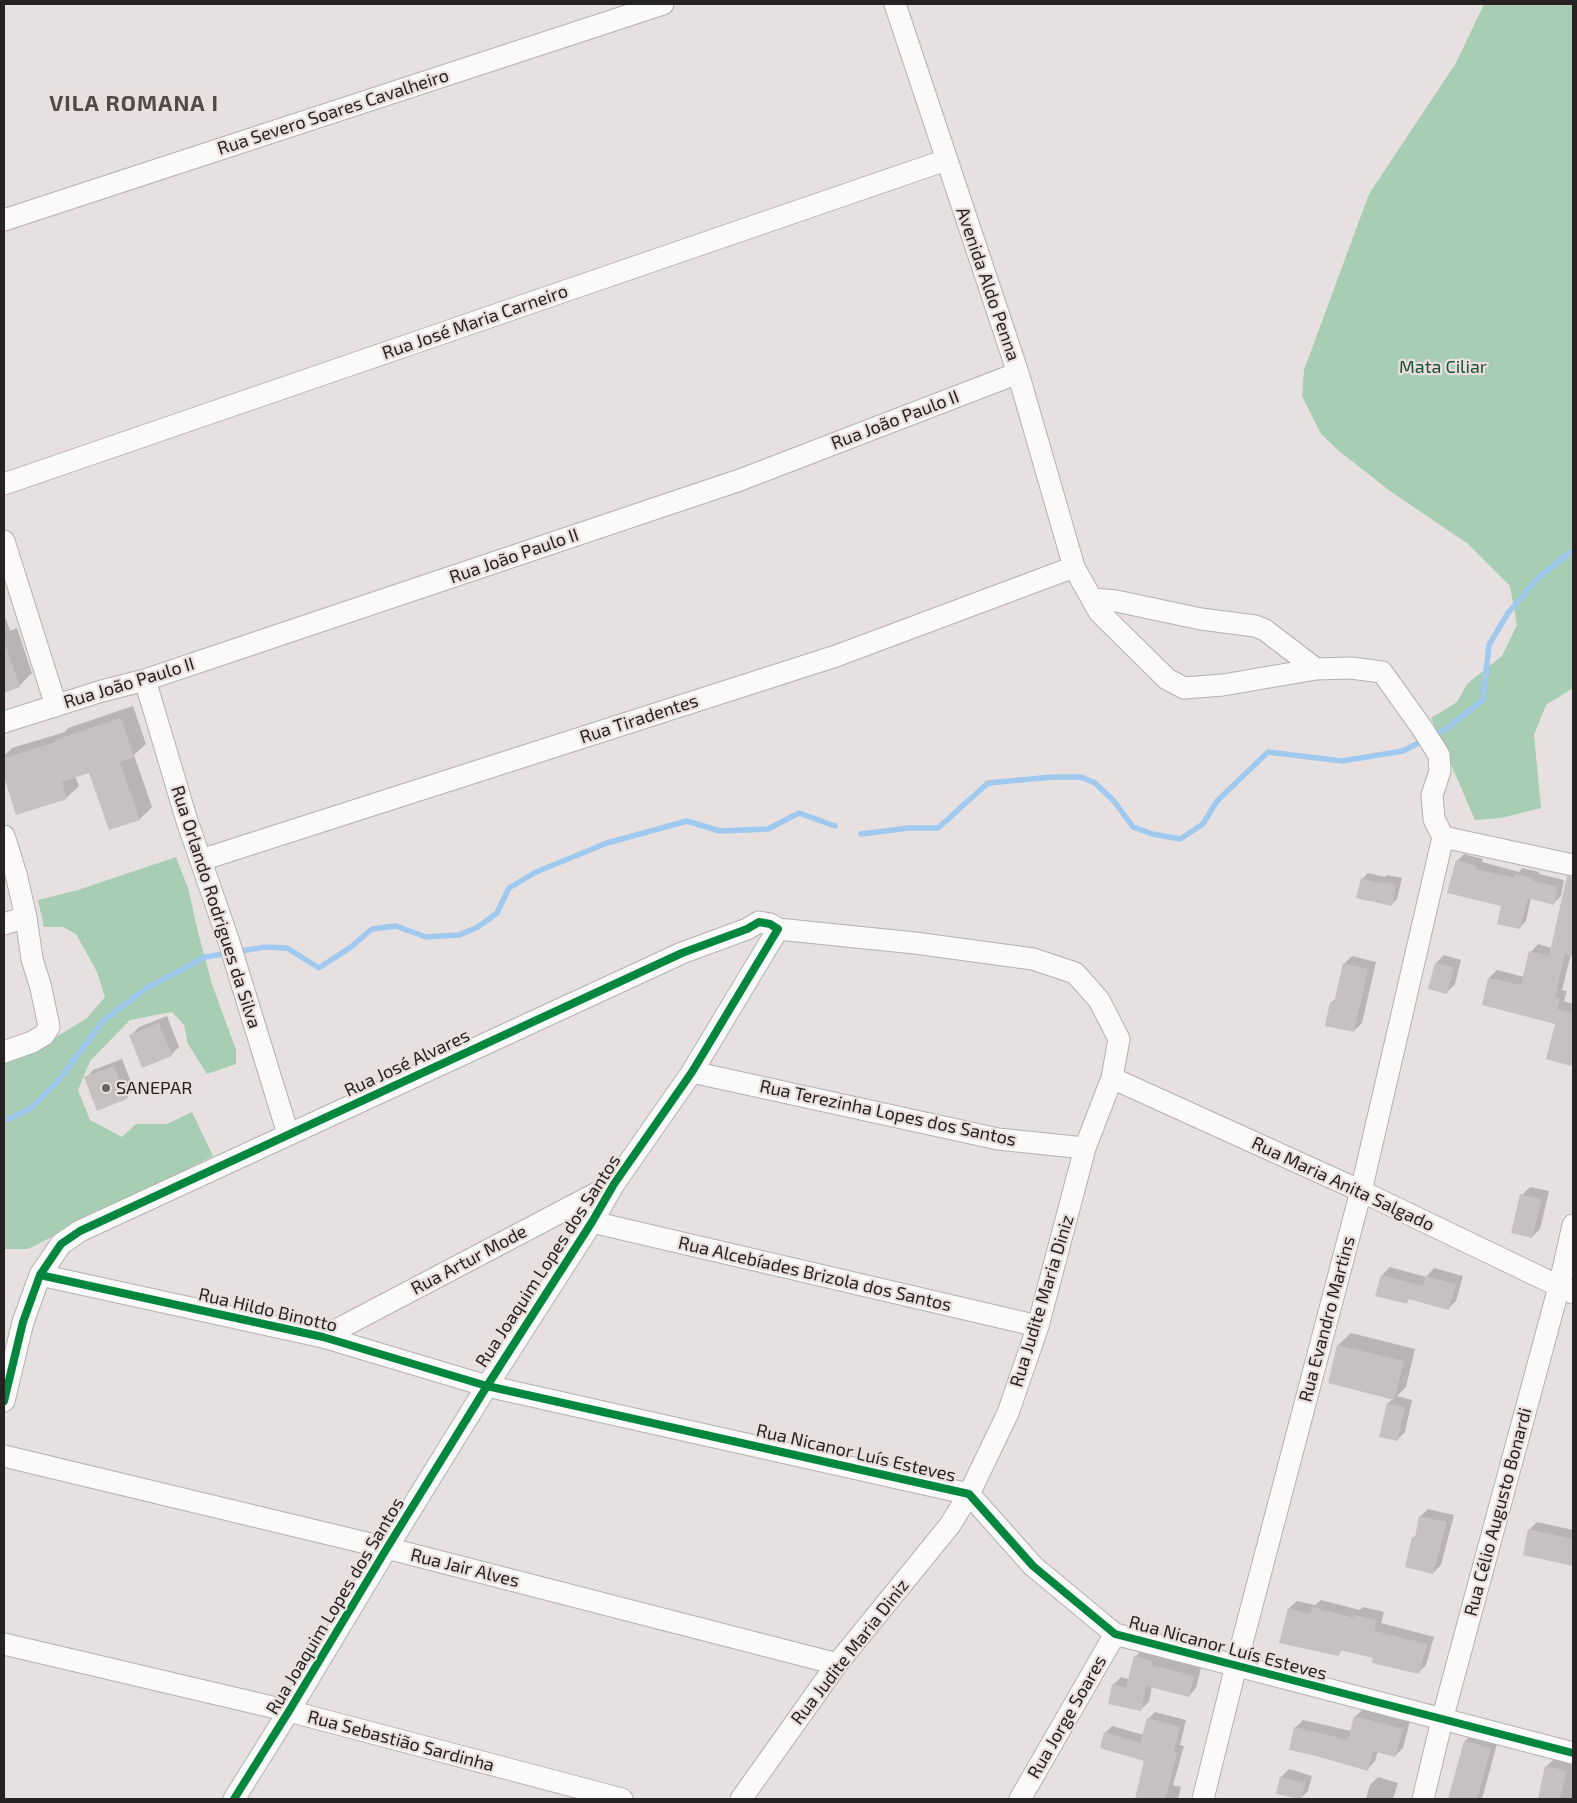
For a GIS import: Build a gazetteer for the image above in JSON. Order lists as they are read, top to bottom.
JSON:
{
  "streets": {
    "street": [
      "Rua Severo Soares Cavalheiro",
      "Avenida Aldo Penna",
      "Rua José Maria Carneiro",
      "Rua João Paulo II",
      "Rua Tiradentes",
      "Rua Orlando Rodrigues da Silva",
      "Rua José Alvares",
      "Rua Terezinha Lopes dos Santos",
      "Rua Maria Anita Salgado",
      "Rua Artur Mode",
      "Rua Joaquim Lopes dos Santos",
      "Rua Alcebíades Brizola dos Santos",
      "Rua Judite Maria Diniz",
      "Rua Hildo Binotto",
      "Rua Evandro Martins",
      "Rua Nicanor Luís Esteves",
      "Rua Célio Augusto Bonardi",
      "Rua Jair Alves",
      "Rua Jorge Soares",
      "Rua Sebastião Sardinha"
    ]
  },
  "crossings": [
    ["Avenida Aldo Penna", "Rua José Maria Carneiro"],
    ["Avenida Aldo Penna", "Rua João Paulo II"],
    ["Avenida Aldo Penna", "Rua Tiradentes"],
    ["Avenida Aldo Penna", "Rua Evandro Martins"],
    ["Rua João Paulo II", "Rua Orlando Rodrigues da Silva"],
    ["Rua Tiradentes", "Rua Orlando Rodrigues da Silva"],
    ["Rua Orlando Rodrigues da Silva", "Rua José Alvares"],
    ["Rua José Alvares", "Rua Joaquim Lopes dos Santos"],
    ["Rua José Alvares", "Rua Judite Maria Diniz"],
    ["Rua José Alvares", "Rua Hildo Binotto"],
    ["Rua Terezinha Lopes dos Santos", "Rua Joaquim Lopes dos Santos"],
    ["Rua Terezinha Lopes dos Santos", "Rua Judite Maria Diniz"],
    ["Rua Maria Anita Salgado", "Rua Judite Maria Diniz"],
    ["Rua Maria Anita Salgado", "Rua Evandro Martins"],
    ["Rua Maria Anita Salgado", "Rua Célio Augusto Bonardi"],
    ["Rua Artur Mode", "Rua Joaquim Lopes dos Santos"],
    ["Rua Artur Mode", "Rua Hildo Binotto"],
    ["Rua Joaquim Lopes dos Santos", "Rua Alcebíades Brizola dos Santos"],
    ["Rua Joaquim Lopes dos Santos", "Rua Hildo Binotto"],
    ["Rua Joaquim Lopes dos Santos", "Rua Nicanor Luís Esteves"],
    ["Rua Joaquim Lopes dos Santos", "Rua Jair Alves"],
    ["Rua Joaquim Lopes dos Santos", "Rua Sebastião Sardinha"],
    ["Rua Alcebíades Brizola dos Santos", "Rua Judite Maria Diniz"],
    ["Rua Judite Maria Diniz", "Rua Nicanor Luís Esteves"],
    ["Rua Judite Maria Diniz", "Rua Jair Alves"],
    ["Rua Hildo Binotto", "Rua Nicanor Luís Esteves"],
    ["Rua Evandro Martins", "Rua Nicanor Luís Esteves"],
    ["Rua Nicanor Luís Esteves", "Rua Célio Augusto Bonardi"],
    ["Rua Nicanor Luís Esteves", "Rua Jorge Soares"]
  ],
  "districts": ["VILA ROMANA I"],
  "parks": ["Mata Ciliar"],
  "places": ["SANEPAR"]
}
